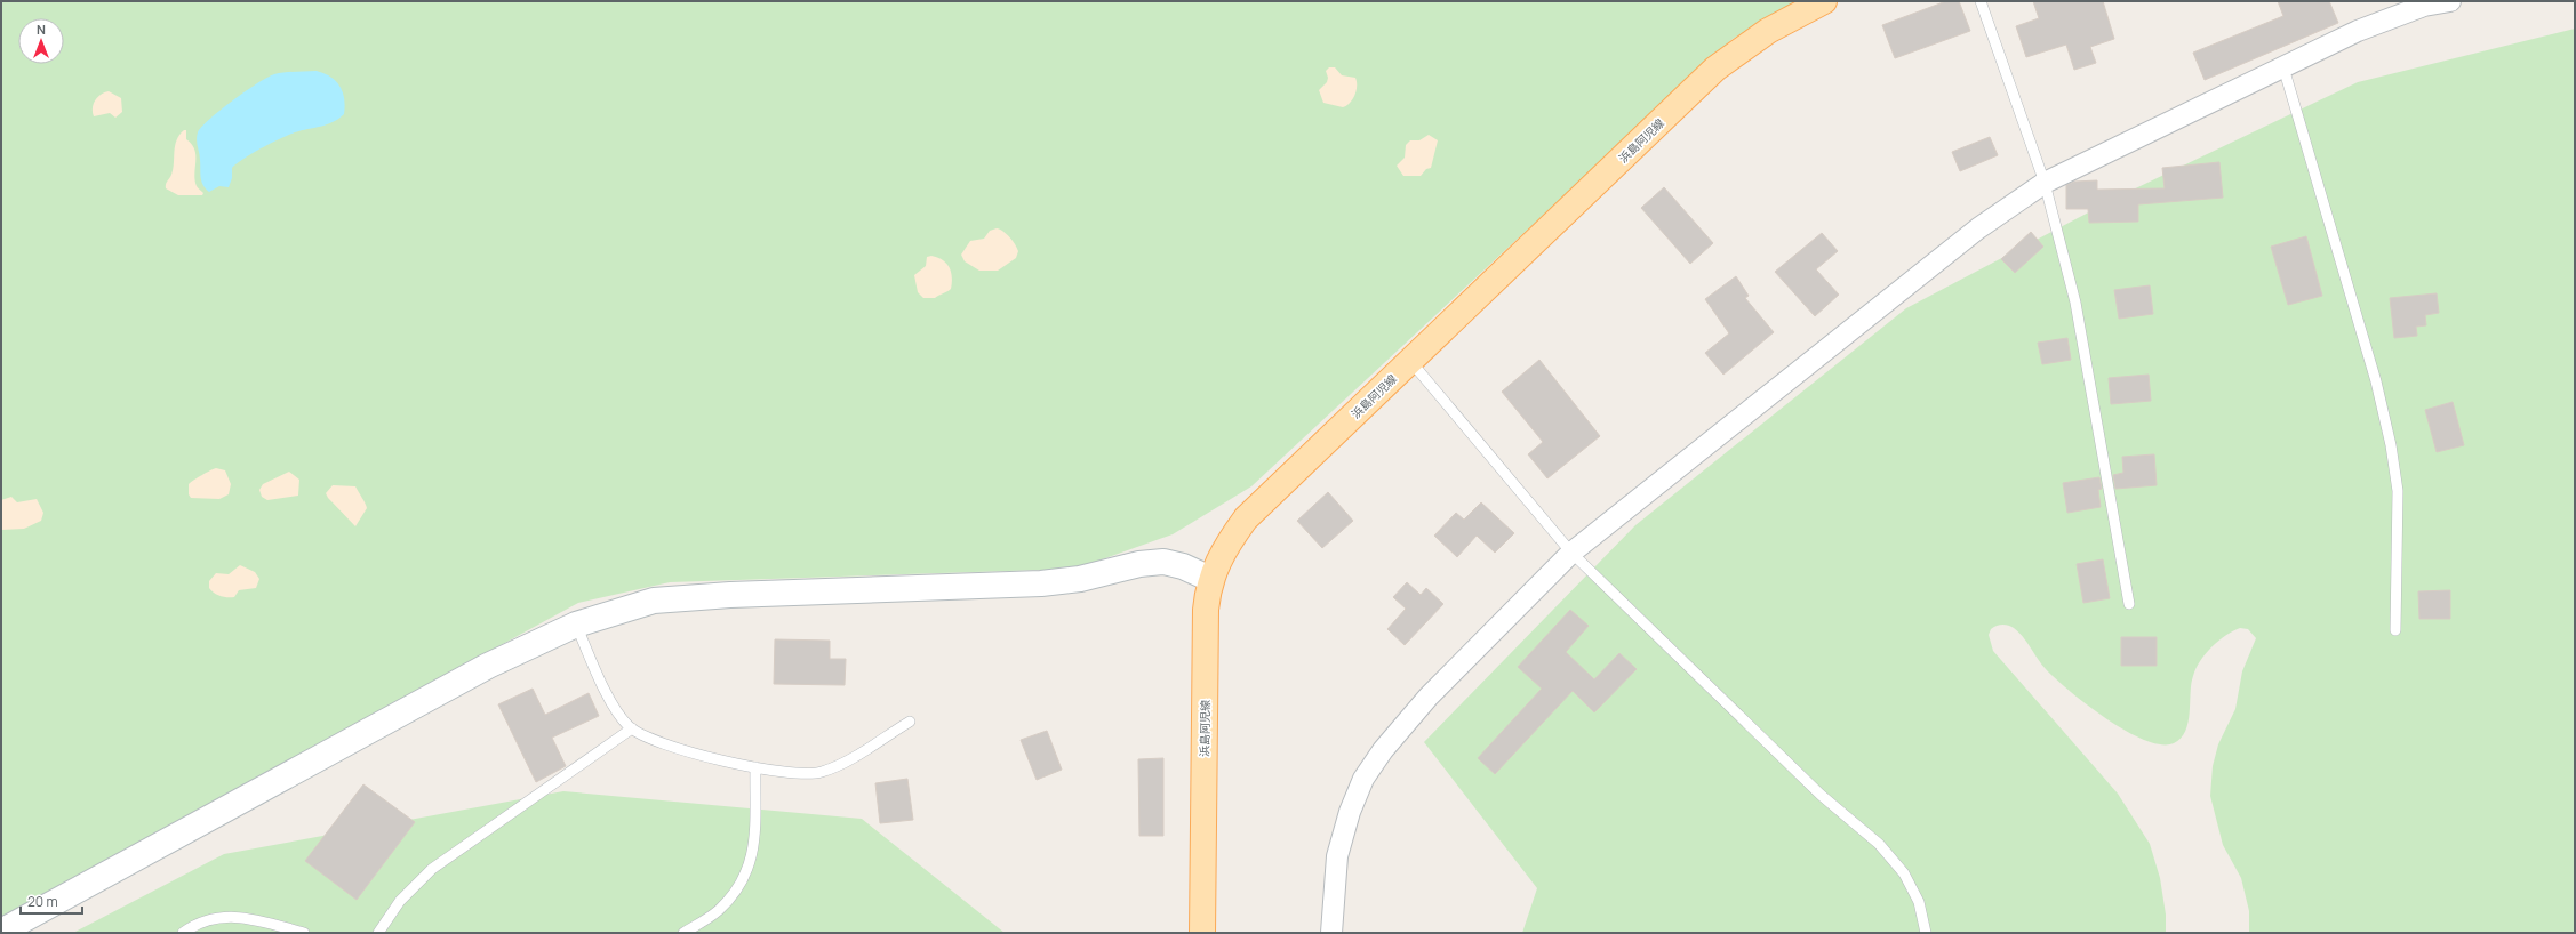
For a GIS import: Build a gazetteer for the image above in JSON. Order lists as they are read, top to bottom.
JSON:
{
  "streets": {
    "main road": ["浜島阿児線"]
  },
  "scale_bar": "20 m",
  "north": "top"
}
